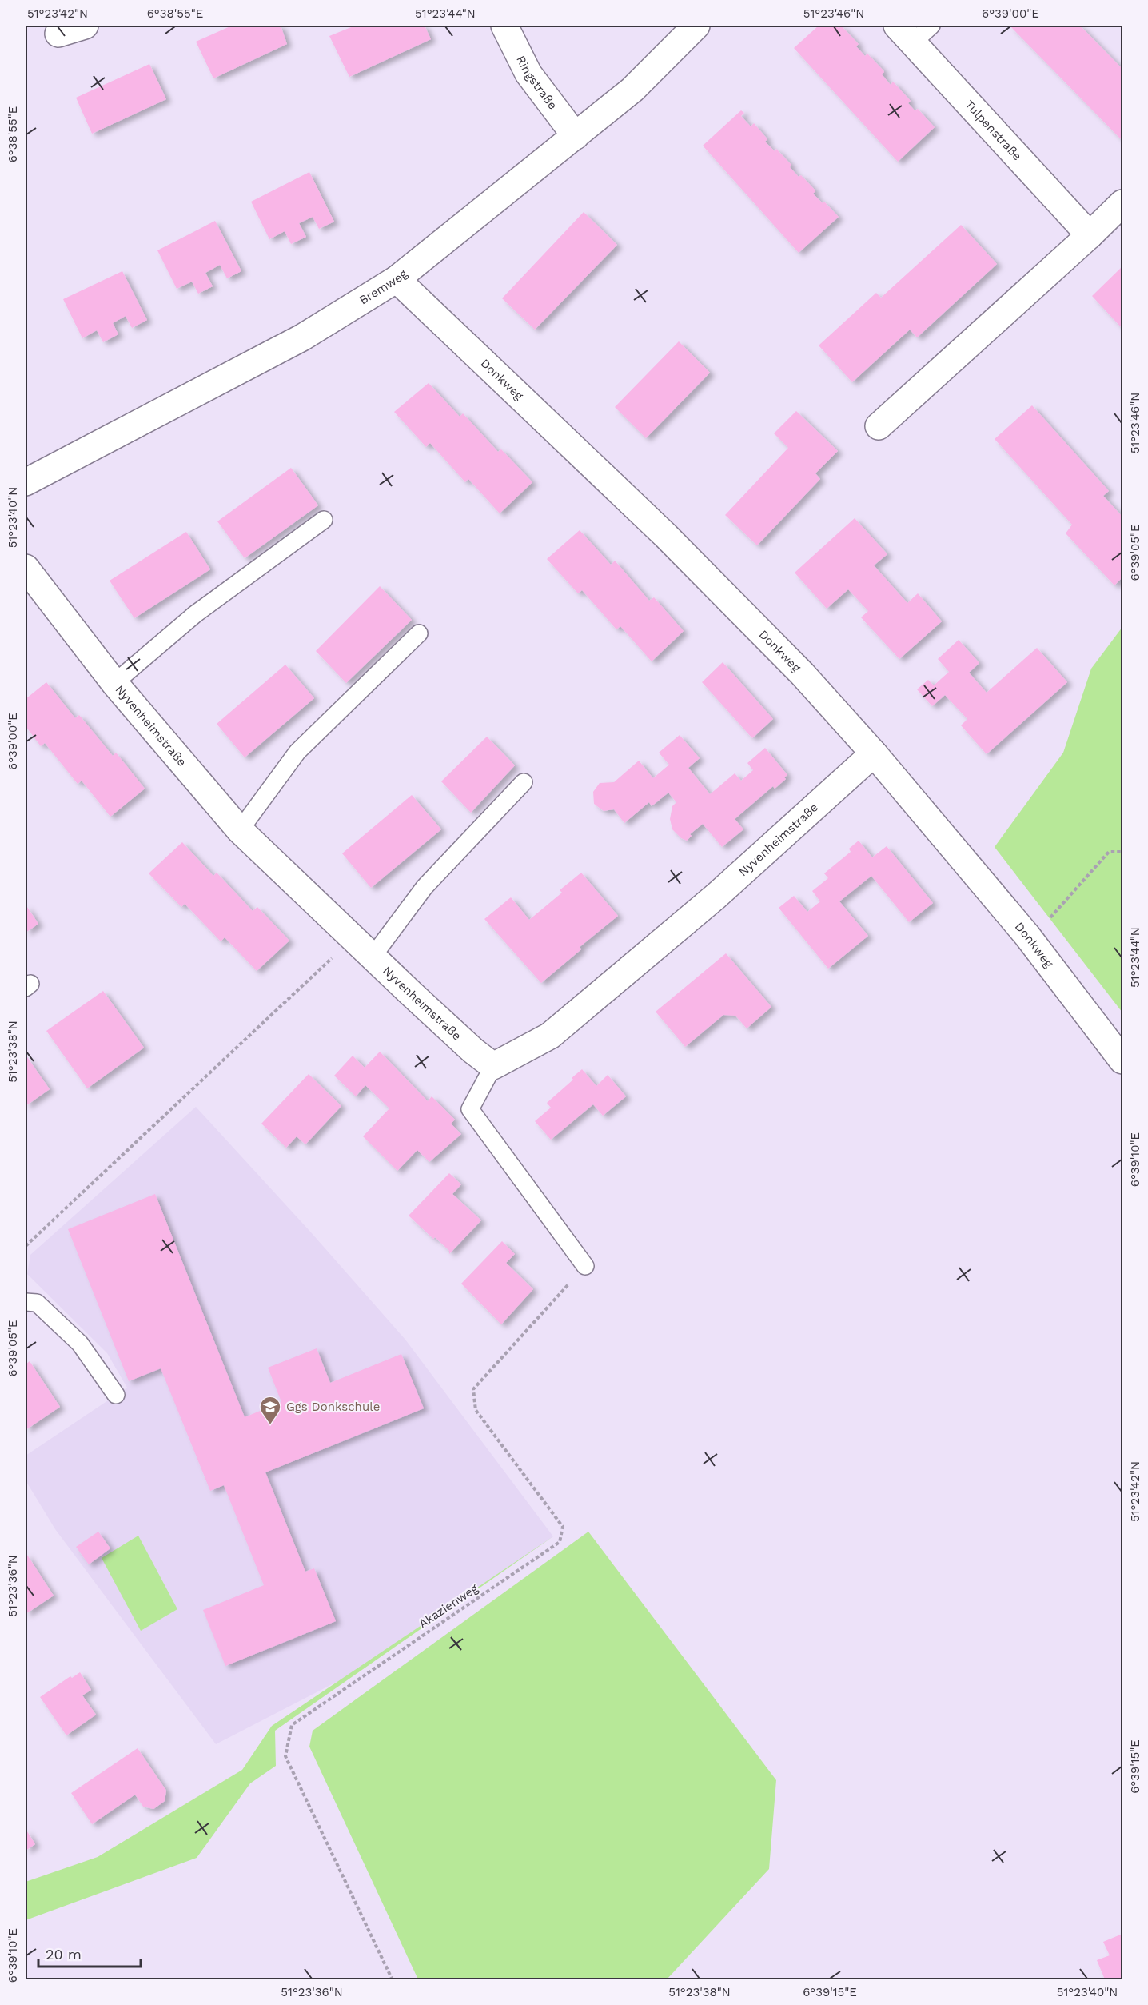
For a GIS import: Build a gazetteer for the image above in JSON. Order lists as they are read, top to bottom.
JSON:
{
  "streets": {
    "street": [
      "Ringstraße",
      "Tulpenstraße",
      "Bremweg",
      "Donkweg",
      "Nyvenheimstraße"
    ],
    "path": ["Akazienweg"]
  },
  "crossings": [
    ["Ringstraße", "Bremweg"],
    ["Bremweg", "Donkweg"],
    ["Donkweg", "Nyvenheimstraße"]
  ],
  "places": {
    "school or university": ["Ggs Donkschule"]
  },
  "scale_bar": "20 m",
  "coordinates": [
    "51°23'42\"N",
    "6°38'55\"E",
    "51°23'44\"N",
    "51°23'46\"N",
    "6°39'00\"E",
    "51°23'40\"N",
    "6°39'05\"E",
    "51°23'38\"N",
    "6°39'10\"E",
    "51°23'36\"N",
    "6°39'15\"E"
  ]
}
